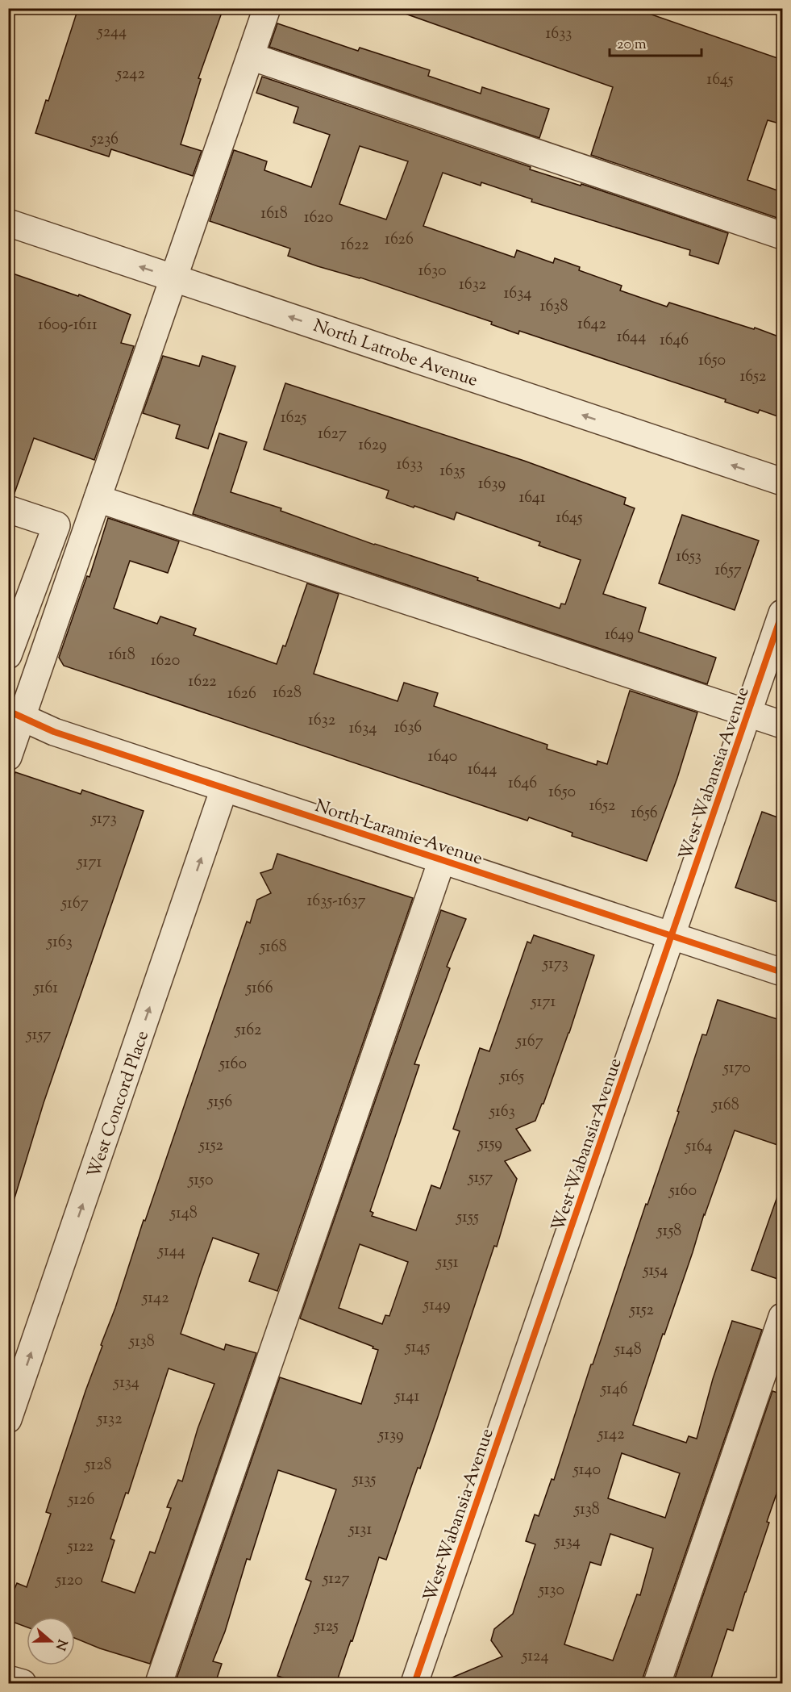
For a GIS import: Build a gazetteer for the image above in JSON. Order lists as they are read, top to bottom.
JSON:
{
  "streets": {
    "street": [
      "North Latrobe Avenue",
      "West Wabansia Avenue",
      "North Laramie Avenue",
      "West Concord Place"
    ]
  },
  "crossings": [
    ["West Wabansia Avenue", "North Laramie Avenue"],
    ["North Laramie Avenue", "West Concord Place"]
  ],
  "house_numbers": [
    "5244",
    "1633",
    "5242",
    "1645",
    "5236",
    "1618",
    "1620",
    "1626",
    "1622",
    "1630",
    "1632",
    "1634",
    "1638",
    "1642",
    "1609-1611",
    "1644",
    "1646",
    "1650",
    "1652",
    "1625",
    "1627",
    "1629",
    "1633",
    "1635",
    "1639",
    "1641",
    "1645",
    "1653",
    "1657",
    "1649",
    "1618",
    "1620",
    "1622",
    "1628",
    "1626",
    "1632",
    "1636",
    "1634",
    "1640",
    "1644",
    "1646",
    "1650",
    "1652",
    "1656",
    "5173",
    "5171",
    "1635-1637",
    "5167",
    "5163",
    "5168",
    "5173",
    "5161",
    "5166",
    "5171",
    "5162",
    "5157",
    "5167",
    "5160",
    "5170",
    "5165",
    "5156",
    "5168",
    "5163",
    "5159",
    "5152",
    "5164",
    "5157",
    "5150",
    "5160",
    "5148",
    "5155",
    "5158",
    "5144",
    "5151",
    "5154",
    "5142",
    "5149",
    "5152",
    "5138",
    "5145",
    "5148",
    "5134",
    "5146",
    "5141",
    "5132",
    "5142",
    "5139",
    "5128",
    "5140",
    "5135",
    "5126",
    "5138",
    "5131",
    "5134",
    "5122",
    "5127",
    "5120",
    "5130",
    "5125",
    "5124"
  ],
  "scale_bar": "20 m",
  "north": "right"
}
